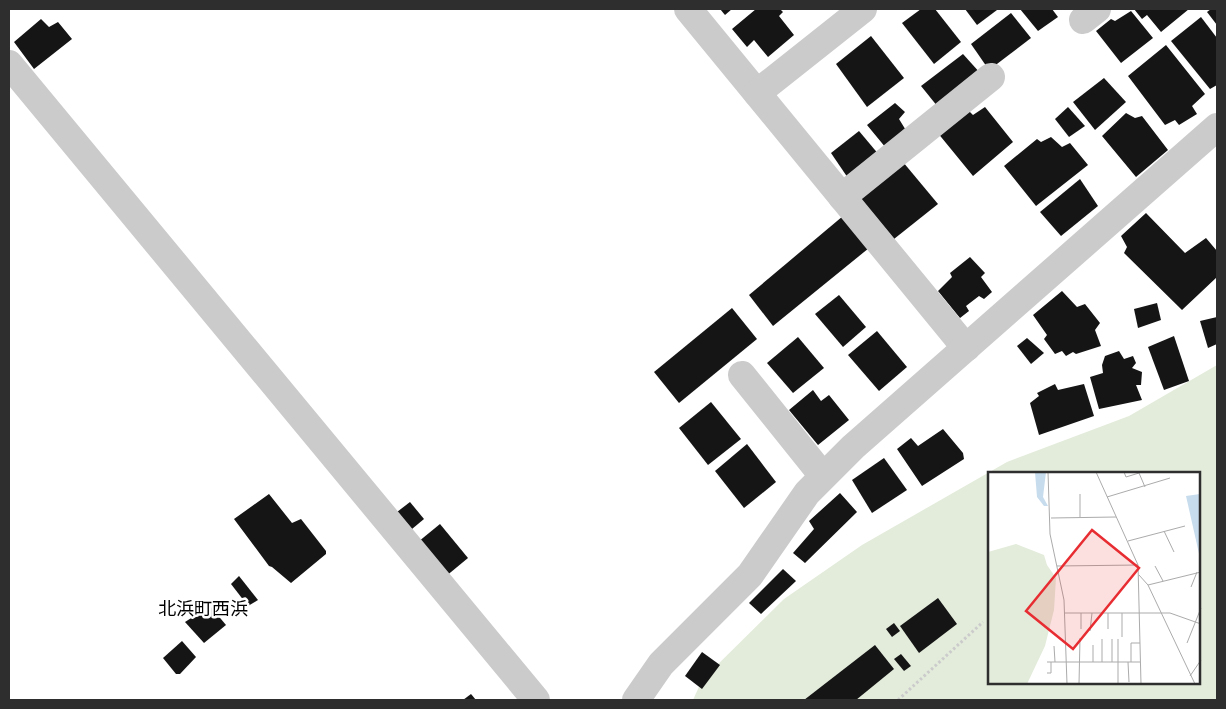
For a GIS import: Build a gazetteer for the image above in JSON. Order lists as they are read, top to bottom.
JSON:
{
  "districts": ["北浜町西浜"]
}
